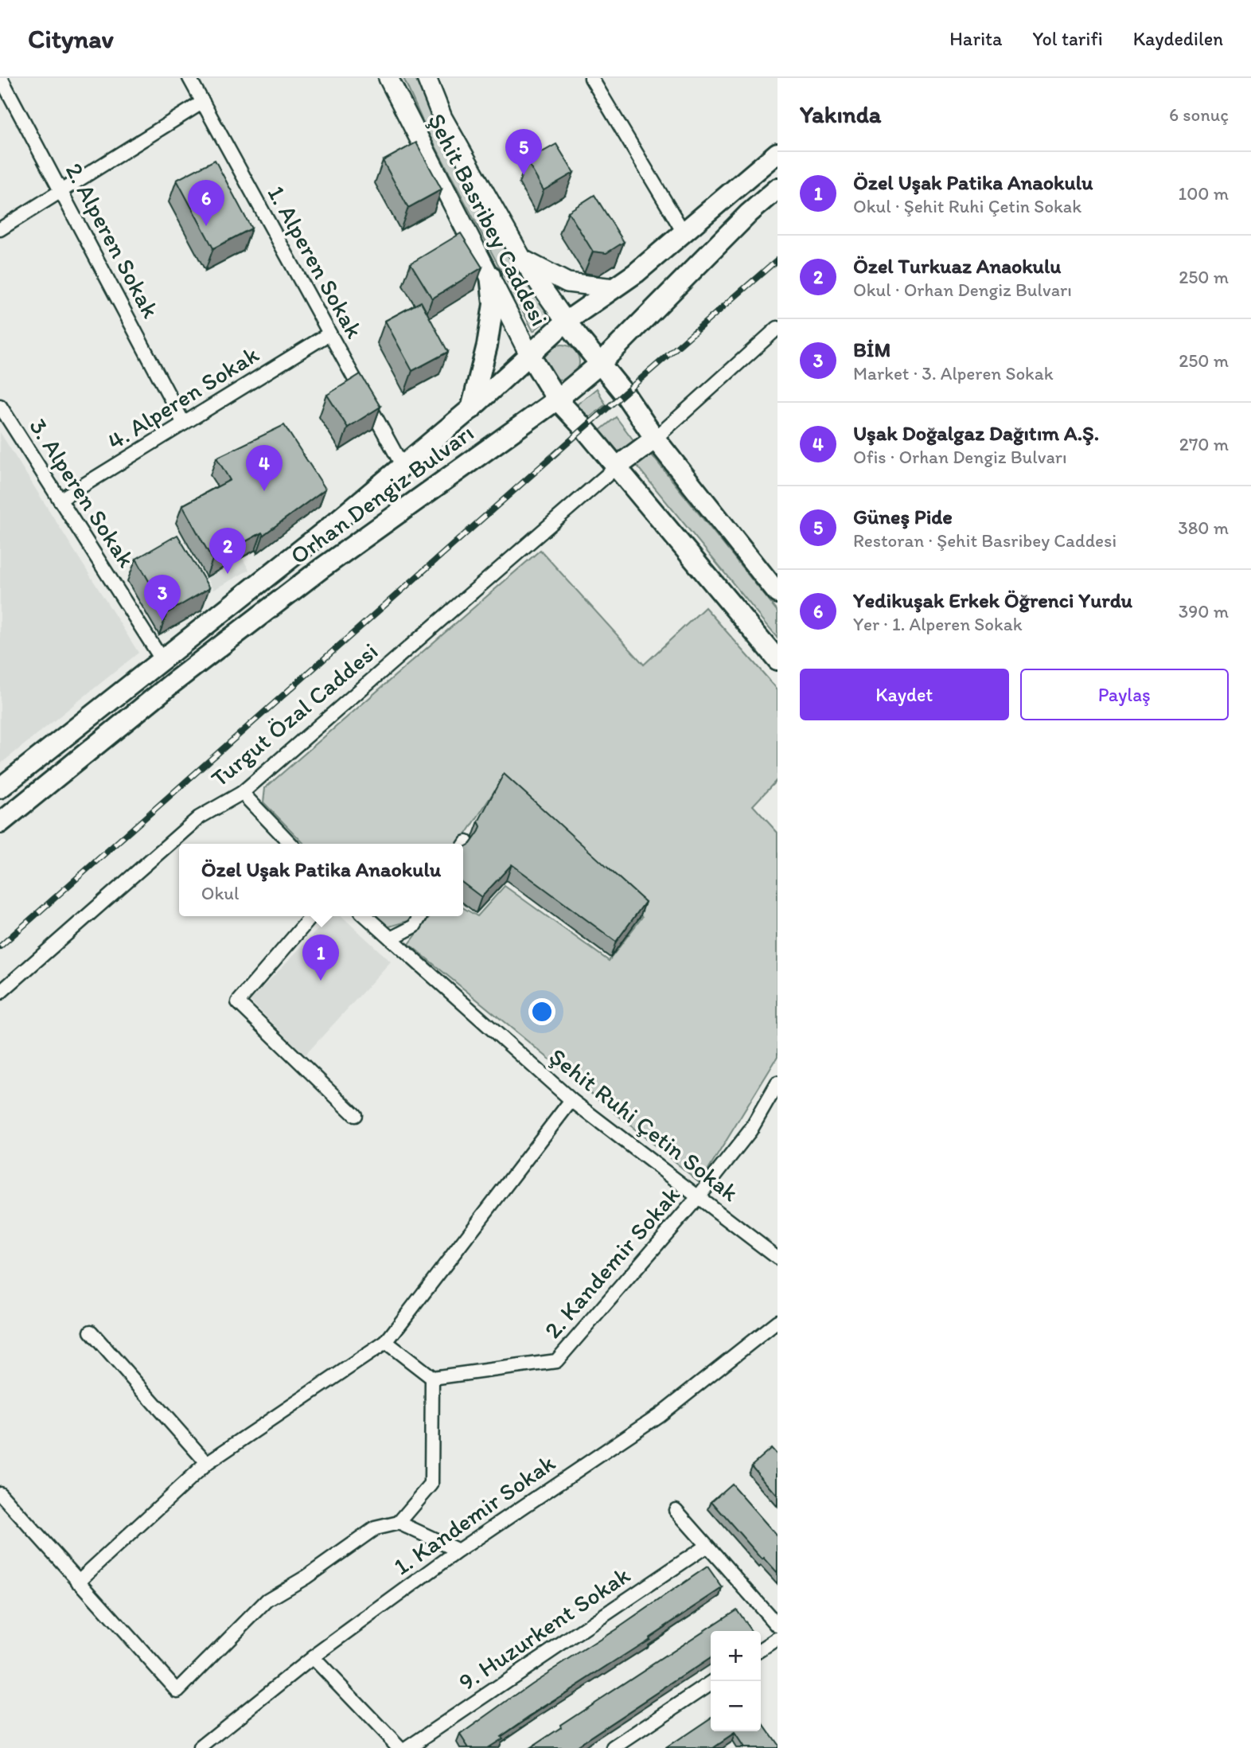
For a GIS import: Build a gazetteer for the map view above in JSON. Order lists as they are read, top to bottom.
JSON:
{
  "streets": {
    "main road": ["Orhan Dengiz Bulvarı"],
    "street": [
      "Şehit Basribey Caddesi",
      "2. Alperen Sokak",
      "1. Alperen Sokak",
      "4. Alperen Sokak",
      "3. Alperen Sokak",
      "Turgut Özal Caddesi",
      "Şehit Ruhi Çetin Sokak",
      "2. Kandemir Sokak",
      "1. Kandemir Sokak",
      "9. Huzurkent Sokak"
    ]
  },
  "crossings": [
    ["Şehit Basribey Caddesi", "Orhan Dengiz Bulvarı"],
    ["2. Alperen Sokak", "4. Alperen Sokak"],
    ["1. Alperen Sokak", "4. Alperen Sokak"],
    ["1. Alperen Sokak", "Orhan Dengiz Bulvarı"],
    ["4. Alperen Sokak", "3. Alperen Sokak"],
    ["3. Alperen Sokak", "Orhan Dengiz Bulvarı"],
    ["Şehit Ruhi Çetin Sokak", "2. Kandemir Sokak"]
  ],
  "page": {
    "header": "Citynav",
    "nav": ["Harita", "Yol tarifi", "Kaydedilen"],
    "heading": ["Yakında", "6 sonuç"],
    "pins": [
      "5",
      "6",
      "4",
      "2",
      "3",
      "1"
    ],
    "list": [
      {
        "mark": "1",
        "name": "Özel Uşak Patika Anaokulu",
        "note": "Okul · Şehit Ruhi Çetin Sokak",
        "value": "100 m"
      },
      {
        "mark": "2",
        "name": "Özel Turkuaz Anaokulu",
        "note": "Okul · Orhan Dengiz Bulvarı",
        "value": "250 m"
      },
      {
        "mark": "3",
        "name": "BİM",
        "note": "Market · 3. Alperen Sokak",
        "value": "250 m"
      },
      {
        "mark": "4",
        "name": "Uşak Doğalgaz Dağıtım A.Ş.",
        "note": "Ofis · Orhan Dengiz Bulvarı",
        "value": "270 m"
      },
      {
        "mark": "5",
        "name": "Güneş Pide",
        "note": "Restoran · Şehit Basribey Caddesi",
        "value": "380 m"
      },
      {
        "mark": "6",
        "name": "Yedikuşak Erkek Öğrenci Yurdu",
        "note": "Yer · 1. Alperen Sokak",
        "value": "390 m"
      }
    ],
    "buttons": ["Kaydet", "Paylaş"],
    "popup": ["Özel Uşak Patika Anaokulu", "Okul"],
    "map_buttons": ["+", "−"]
  }
}
